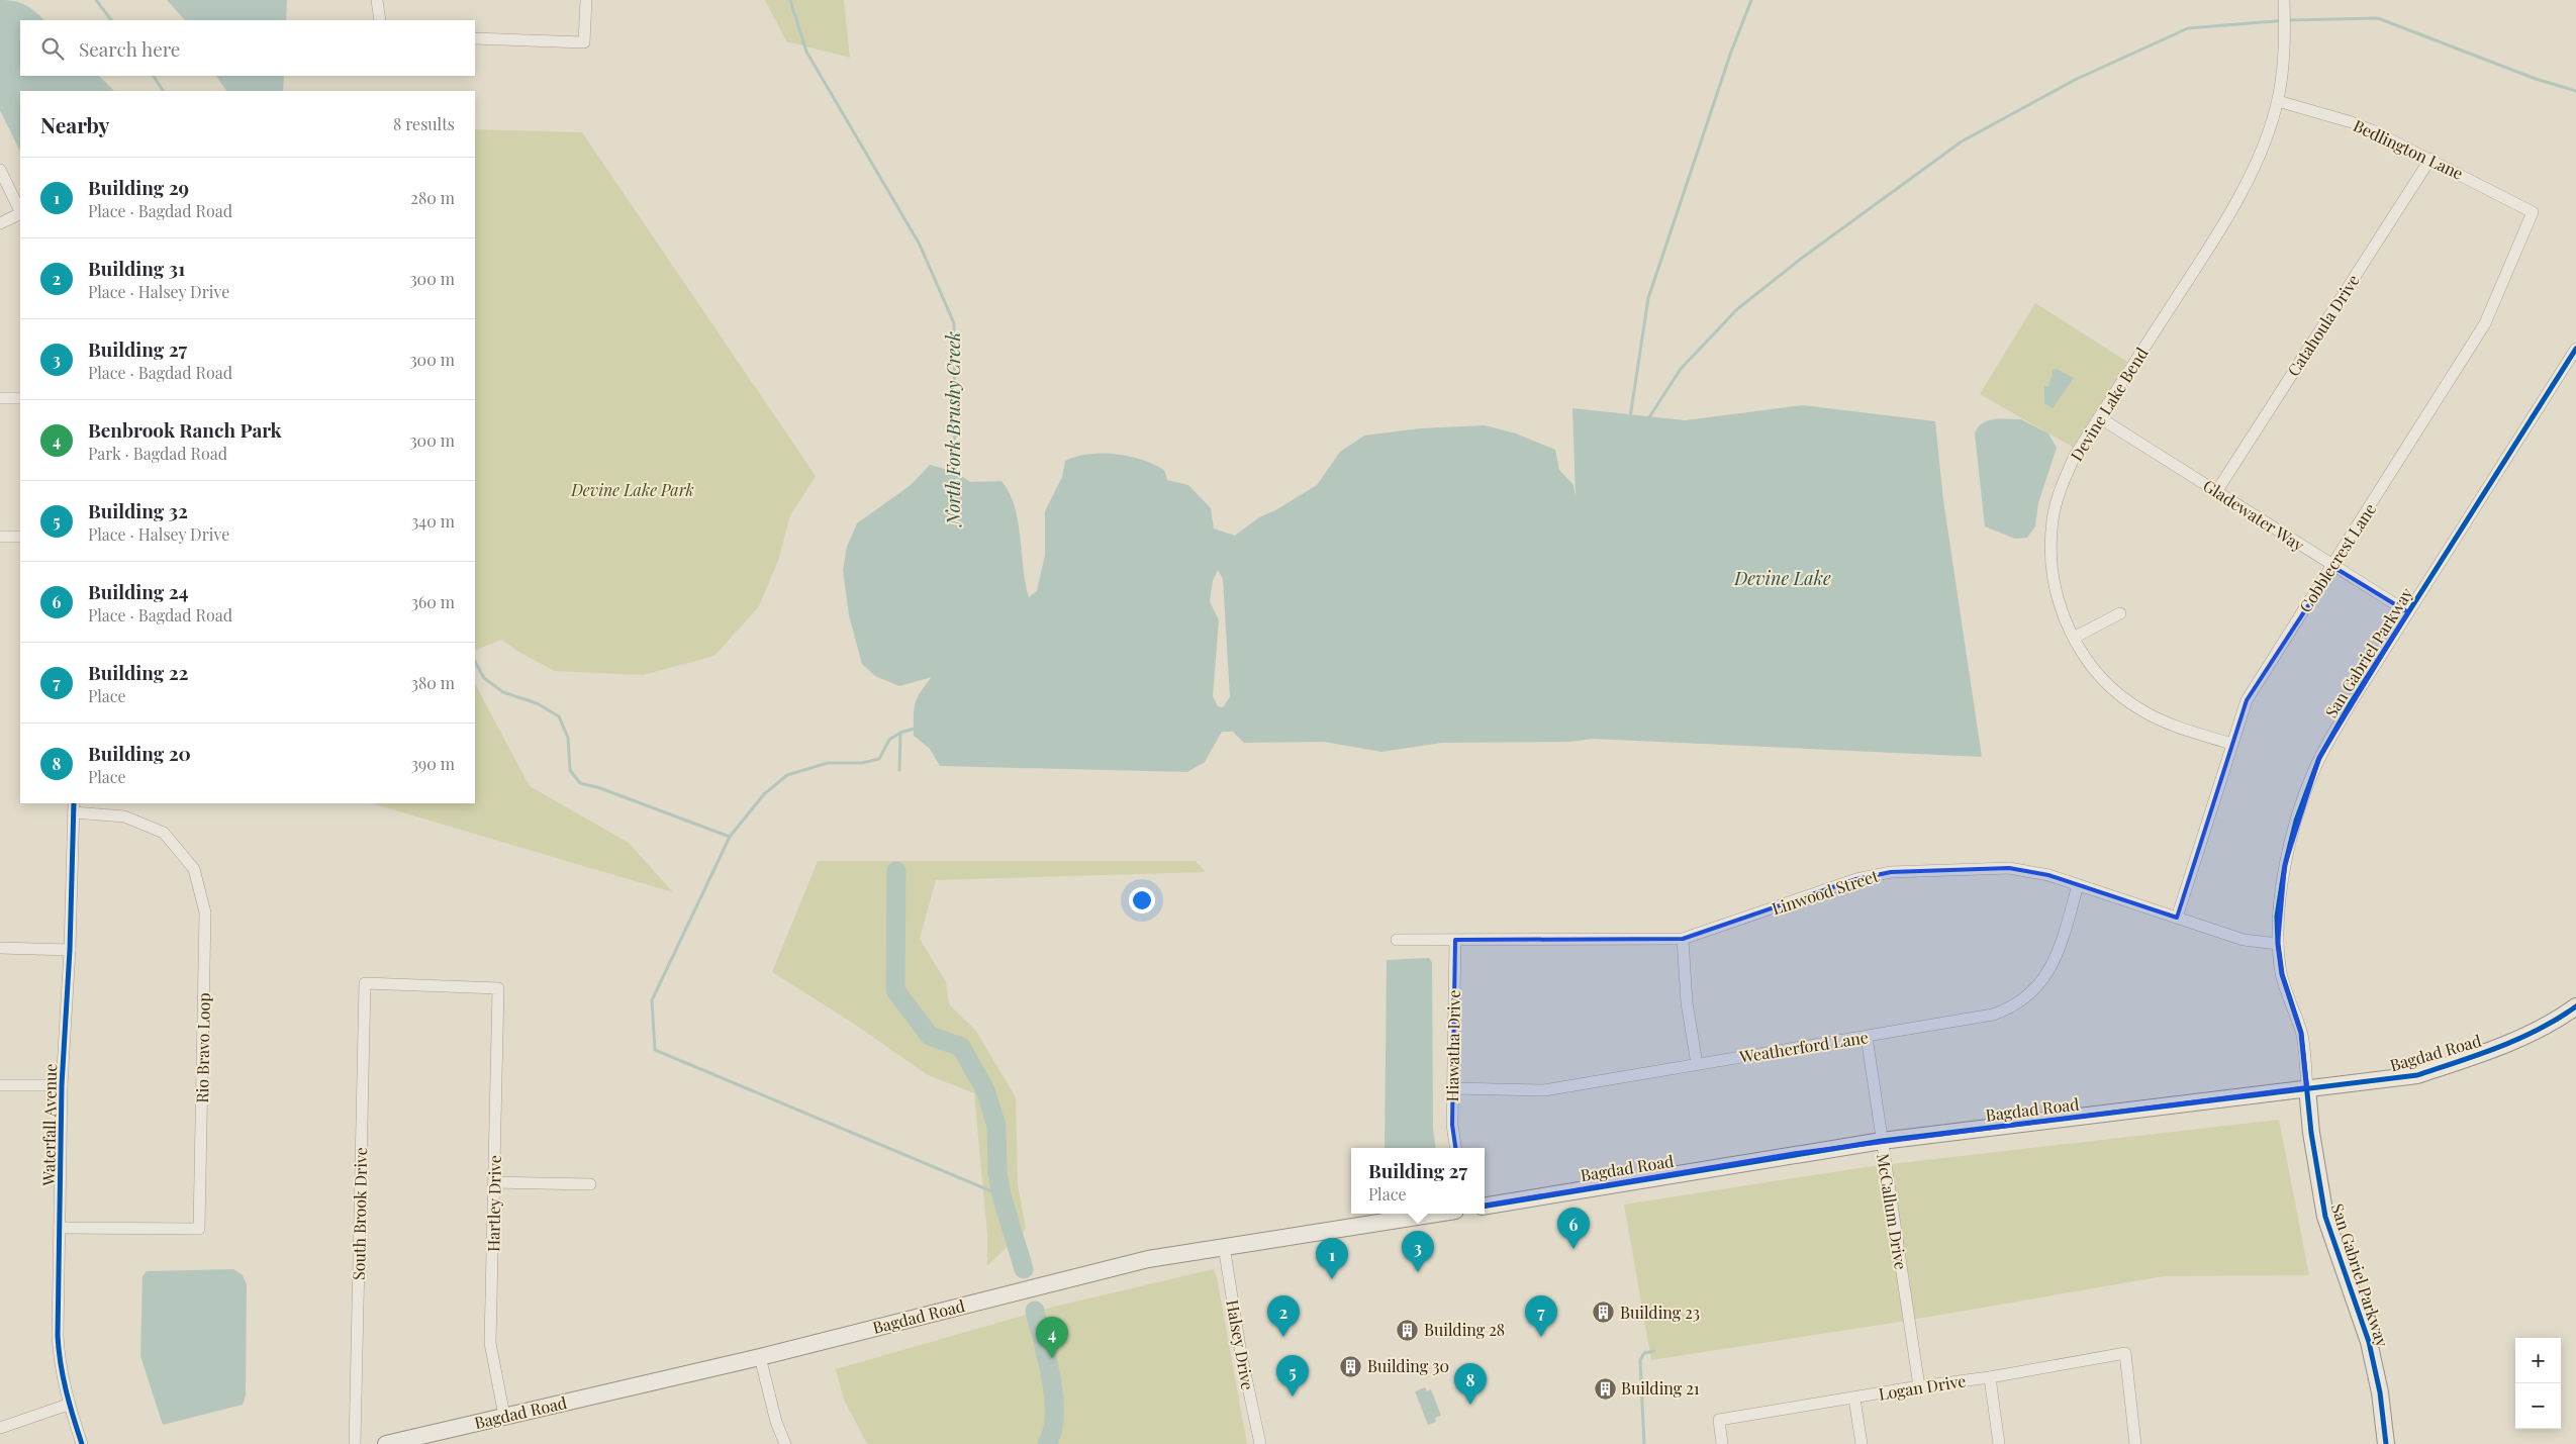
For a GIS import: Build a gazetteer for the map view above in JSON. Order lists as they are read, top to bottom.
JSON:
{
  "streets": {
    "street": [
      "Bedlington Lane",
      "Catahoula Drive",
      "Devine Lake Bend",
      "Gladewater Way",
      "Cobblecrest Lane",
      "San Gabriel Parkway",
      "Linwood Street",
      "Hiawatha Drive",
      "Weatherford Lane",
      "Rio Bravo Loop",
      "Bagdad Road",
      "Waterfall Avenue",
      "Hartley Drive",
      "McCallum Drive",
      "South Brook Drive",
      "Halsey Drive",
      "Logan Drive"
    ]
  },
  "crossings": [
    ["Bedlington Lane", "Catahoula Drive"],
    ["Bedlington Lane", "Devine Lake Bend"],
    ["Bedlington Lane", "Cobblecrest Lane"],
    ["Catahoula Drive", "Gladewater Way"],
    ["Devine Lake Bend", "Gladewater Way"],
    ["Devine Lake Bend", "Cobblecrest Lane"],
    ["Gladewater Way", "Cobblecrest Lane"],
    ["Gladewater Way", "San Gabriel Parkway"],
    ["Cobblecrest Lane", "Linwood Street"],
    ["San Gabriel Parkway", "Linwood Street"],
    ["San Gabriel Parkway", "Bagdad Road"],
    ["Linwood Street", "Hiawatha Drive"],
    ["Linwood Street", "Weatherford Lane"],
    ["Hiawatha Drive", "Weatherford Lane"],
    ["Weatherford Lane", "McCallum Drive"],
    ["Rio Bravo Loop", "Waterfall Avenue"],
    ["Bagdad Road", "Hartley Drive"],
    ["Bagdad Road", "McCallum Drive"],
    ["Bagdad Road", "Halsey Drive"],
    ["Hartley Drive", "South Brook Drive"],
    ["McCallum Drive", "Logan Drive"]
  ],
  "water": ["North Fork Brushy Creek", "Devine Lake"],
  "parks": ["Devine Lake Park"],
  "places": {
    "building": [
      "Building 23",
      "Building 28",
      "Building 30",
      "Building 21"
    ]
  },
  "page": {
    "search": "Search here",
    "heading": ["Nearby", "8 results"],
    "list": [
      {
        "mark": "1",
        "name": "Building 29",
        "note": "Place · Bagdad Road",
        "value": "280 m"
      },
      {
        "mark": "2",
        "name": "Building 31",
        "note": "Place · Halsey Drive",
        "value": "300 m"
      },
      {
        "mark": "3",
        "name": "Building 27",
        "note": "Place · Bagdad Road",
        "value": "300 m"
      },
      {
        "mark": "4",
        "name": "Benbrook Ranch Park",
        "note": "Park · Bagdad Road",
        "value": "300 m"
      },
      {
        "mark": "5",
        "name": "Building 32",
        "note": "Place · Halsey Drive",
        "value": "340 m"
      },
      {
        "mark": "6",
        "name": "Building 24",
        "note": "Place · Bagdad Road",
        "value": "360 m"
      },
      {
        "mark": "7",
        "name": "Building 22",
        "note": "Place",
        "value": "380 m"
      },
      {
        "mark": "8",
        "name": "Building 20",
        "note": "Place",
        "value": "390 m"
      }
    ],
    "popup": ["Building 27", "Place"],
    "pins": [
      "6",
      "3",
      "1",
      "2",
      "7",
      "4",
      "5",
      "8"
    ],
    "map_buttons": ["+", "−"]
  }
}
